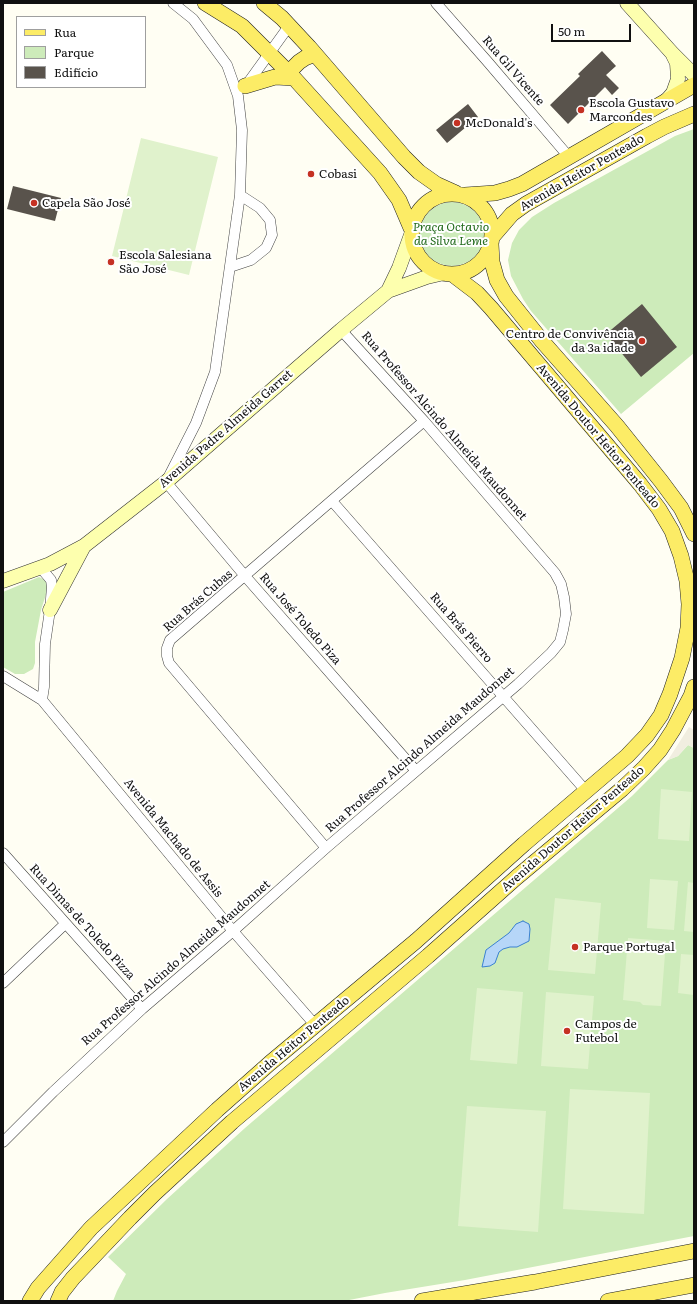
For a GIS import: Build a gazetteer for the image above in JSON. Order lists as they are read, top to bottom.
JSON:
{
  "streets": {
    "main road": ["Avenida Heitor Penteado", "Avenida Doutor Heitor Penteado"],
    "street": [
      "Rua Gil Vicente",
      "Rua Professor Alcindo Almeida Maudonnet",
      "Avenida Padre Almeida Garret",
      "Rua Brás Cubas",
      "Rua José Toledo Piza",
      "Rua Brás Pierro",
      "Avenida Machado de Assis",
      "Rua Dimas de Toledo Pizza"
    ]
  },
  "crossings": [
    ["Avenida Heitor Penteado", "Avenida Padre Almeida Garret"],
    ["Avenida Heitor Penteado", "Avenida Doutor Heitor Penteado"],
    ["Avenida Heitor Penteado", "Avenida Machado de Assis"],
    ["Rua Professor Alcindo Almeida Maudonnet", "Avenida Padre Almeida Garret"],
    ["Rua Professor Alcindo Almeida Maudonnet", "Rua Brás Cubas"],
    ["Rua Professor Alcindo Almeida Maudonnet", "Rua José Toledo Piza"],
    ["Rua Professor Alcindo Almeida Maudonnet", "Rua Brás Pierro"],
    ["Rua Professor Alcindo Almeida Maudonnet", "Avenida Machado de Assis"],
    ["Rua Professor Alcindo Almeida Maudonnet", "Rua Dimas de Toledo Pizza"],
    ["Avenida Padre Almeida Garret", "Avenida Doutor Heitor Penteado"],
    ["Avenida Padre Almeida Garret", "Rua José Toledo Piza"],
    ["Avenida Doutor Heitor Penteado", "Rua Brás Pierro"],
    ["Rua Brás Cubas", "Rua José Toledo Piza"],
    ["Rua Brás Cubas", "Rua Brás Pierro"]
  ],
  "parks": ["Praça Octavio da Silva Leme"],
  "places": [
    "Escola Gustavo Marcondes",
    "McDonald's",
    "Cobasi",
    "Capela São José",
    "Escola Salesiana São José",
    "Centro de Convivência da 3a idade",
    "Parque Portugal",
    "Campos de Futebol"
  ],
  "legend": ["Rua", "Parque", "Edifício"],
  "scale_bar": "50 m"
}
